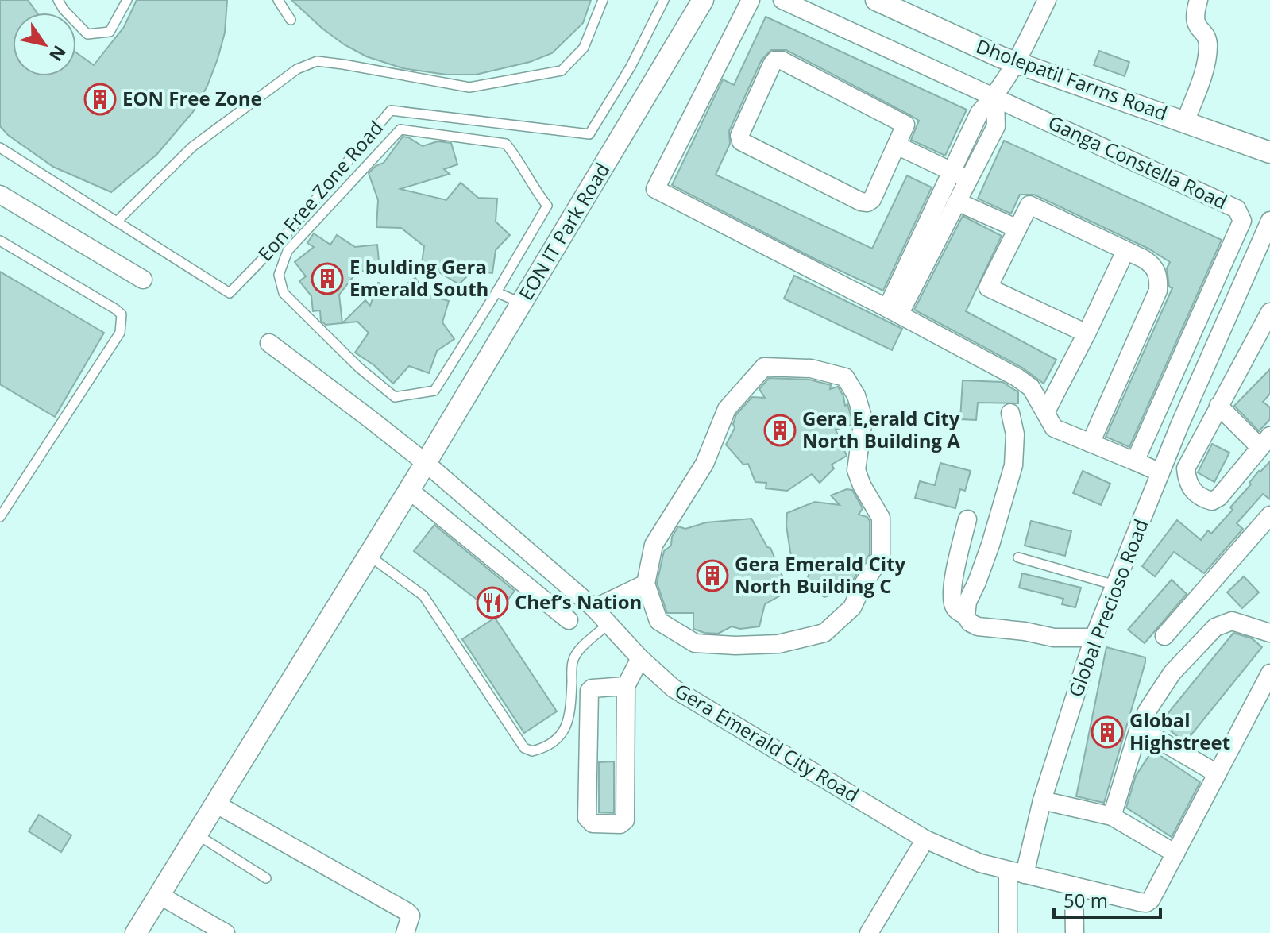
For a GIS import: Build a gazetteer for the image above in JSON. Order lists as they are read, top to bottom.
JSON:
{
  "streets": {
    "street": [
      "Dholepatil Farms Road",
      "Ganga Constella Road",
      "EON IT Park Road",
      "Global Precioso Road",
      "Gera Emerald City Road"
    ],
    "lane": ["Eon Free Zone Road"]
  },
  "crossings": [
    ["EON IT Park Road", "Gera Emerald City Road"],
    ["Global Precioso Road", "Gera Emerald City Road"]
  ],
  "places": {
    "building": [
      "EON Free Zone",
      "E bulding Gera Emerald South",
      "Gera E,erald City North Building A",
      "Gera Emerald City North Building C",
      "Global Highstreet"
    ],
    "restaurant": ["Chef’s Nation"]
  },
  "scale_bar": "50 m",
  "north": "bottom right"
}
